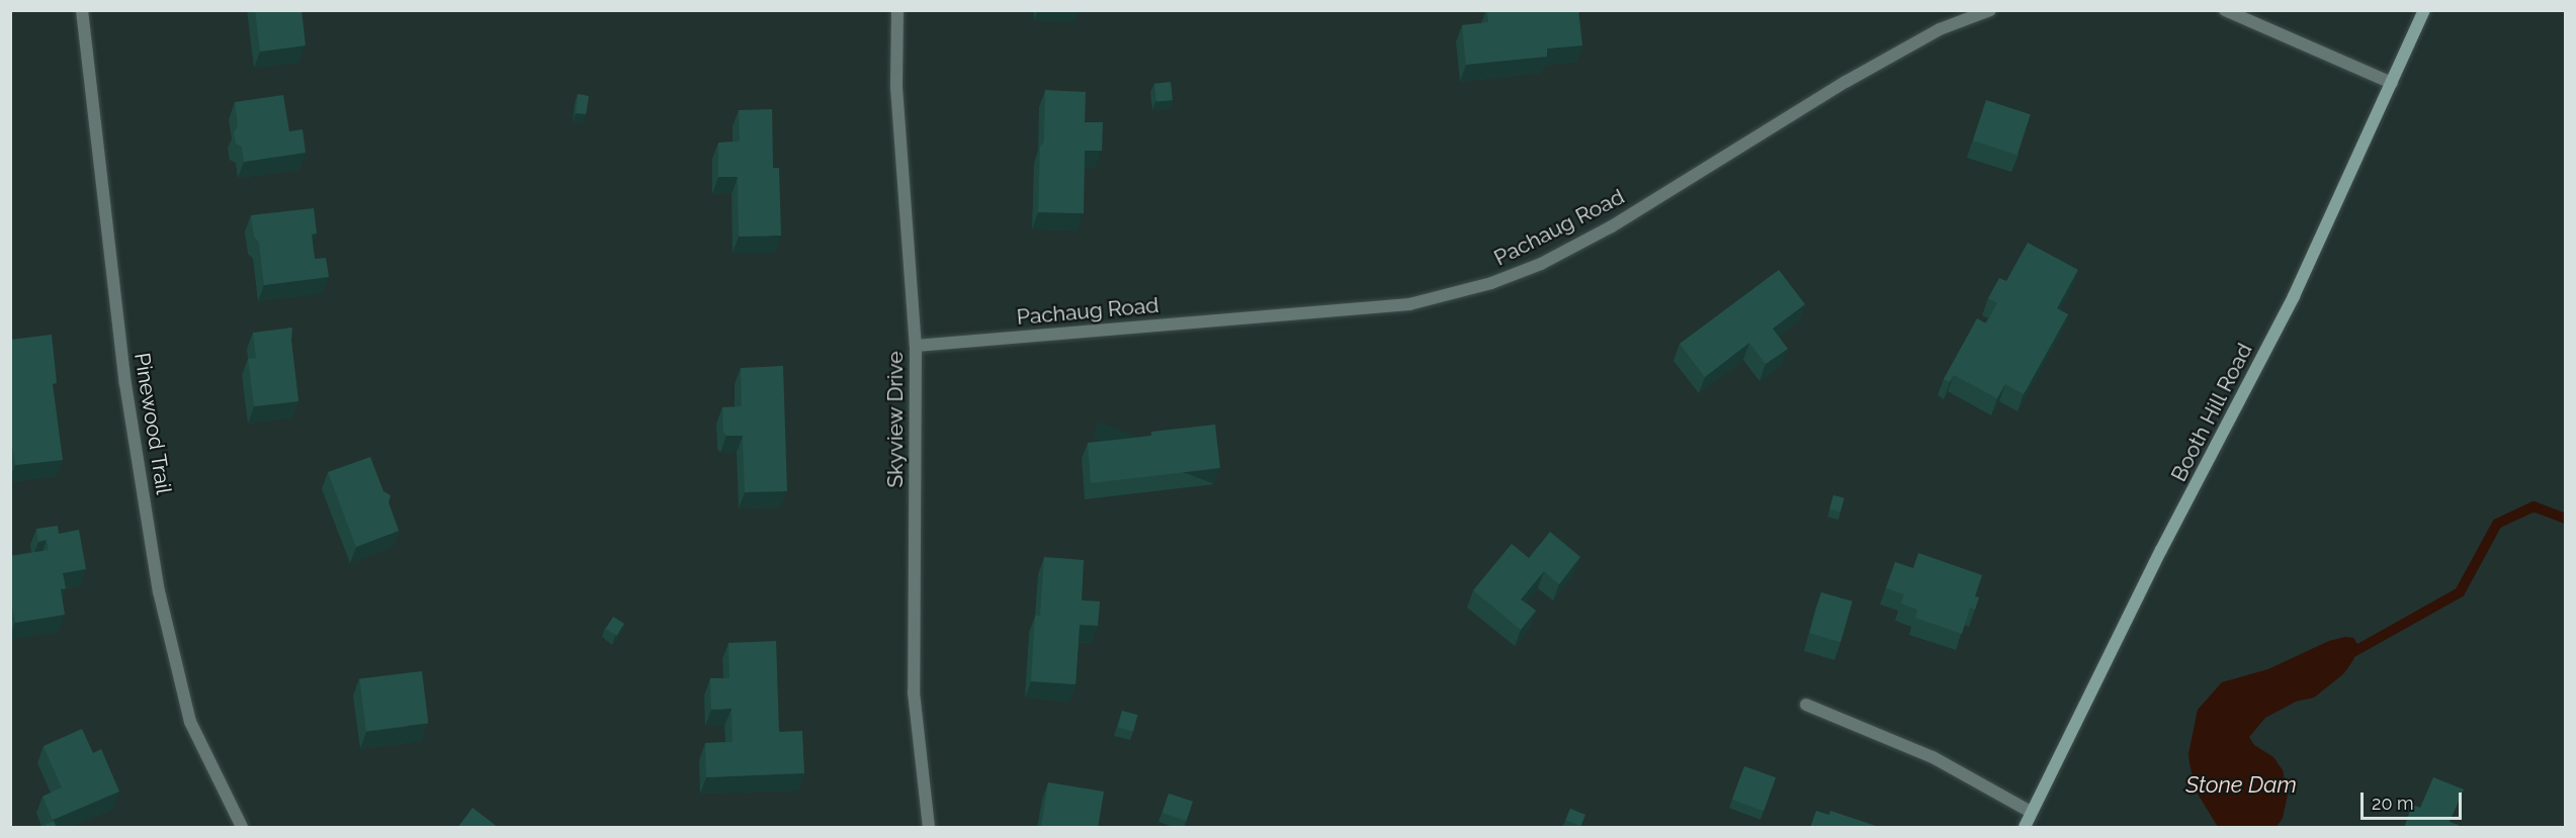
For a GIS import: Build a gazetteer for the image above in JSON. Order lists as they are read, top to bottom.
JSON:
{
  "streets": {
    "street": [
      "Pachaug Road",
      "Booth Hill Road",
      "Skyview Drive",
      "Pinewood Trail"
    ]
  },
  "crossings": [
    ["Pachaug Road", "Skyview Drive"]
  ],
  "water": ["Stone Dam"],
  "scale_bar": "20 m"
}
